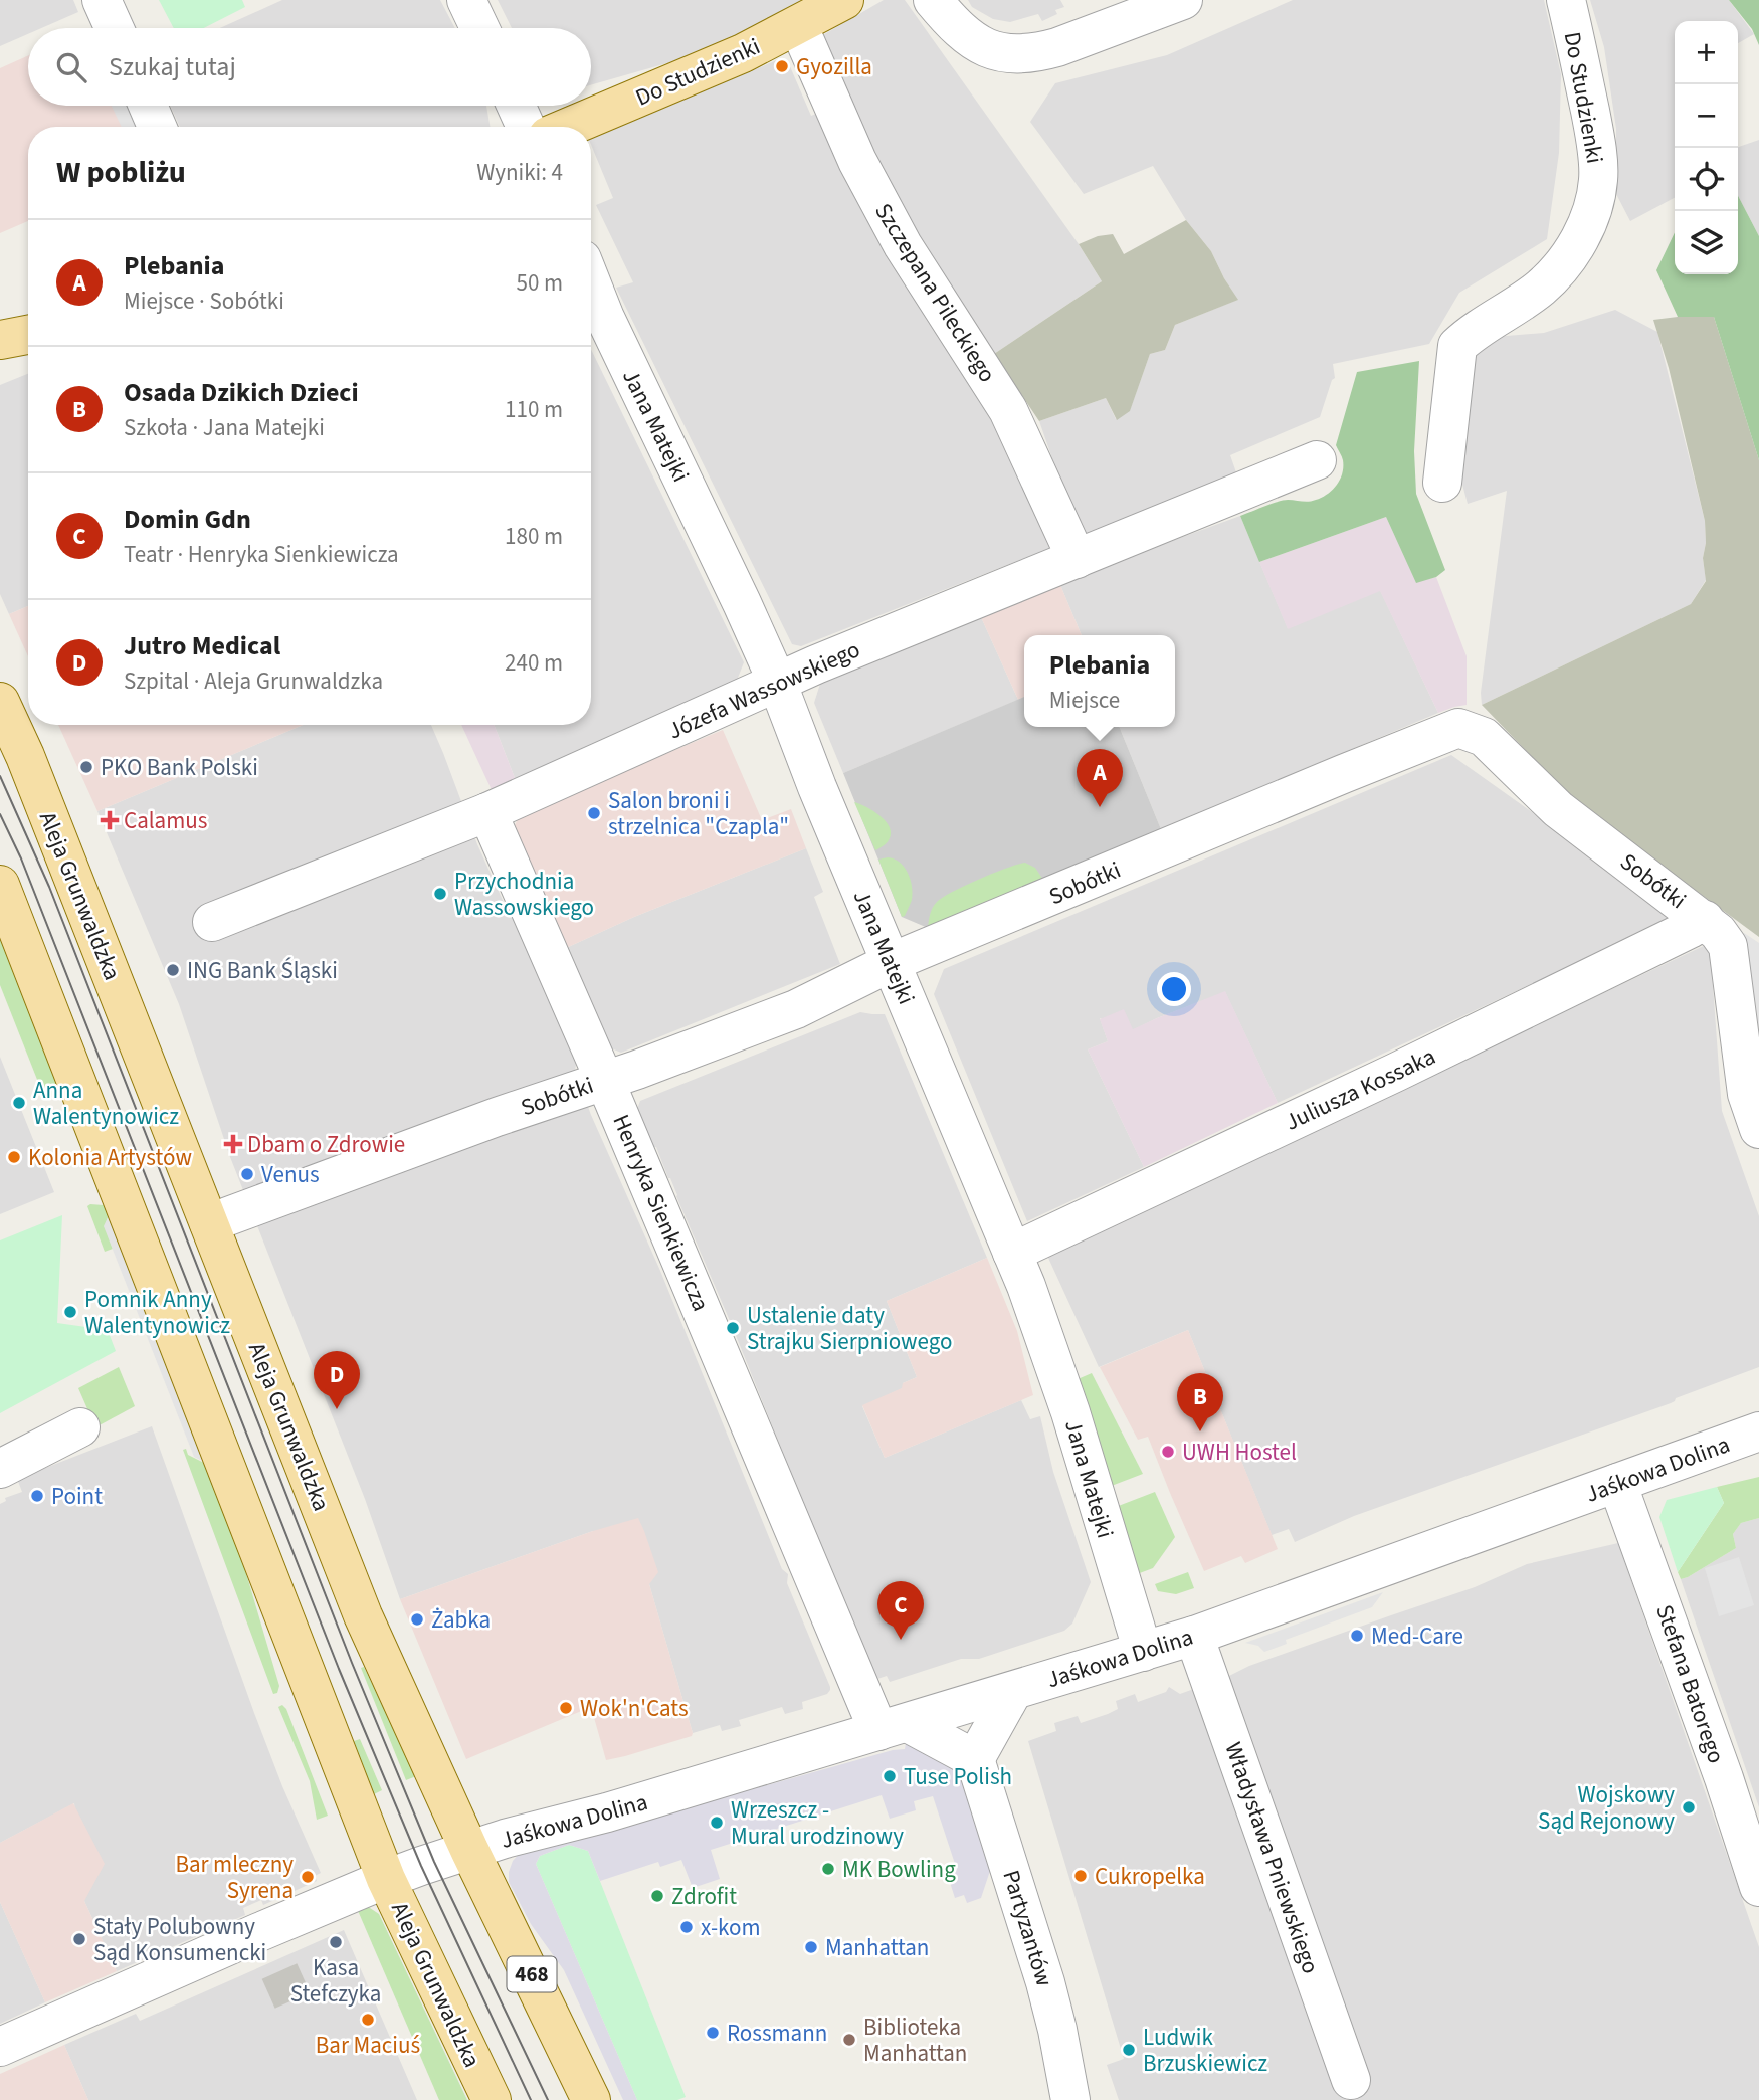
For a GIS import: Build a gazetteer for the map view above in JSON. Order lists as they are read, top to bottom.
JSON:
{
  "streets": {
    "main road": ["Do Studzienki", "Aleja Grunwaldzka", "468"],
    "street": [
      "Szczepana Pileckiego",
      "Jana Matejki",
      "Józefa Wassowskiego",
      "Sobótki",
      "Juliusza Kossaka",
      "Henryka Sienkiewicza",
      "Jaśkowa Dolina",
      "Stefana Batorego",
      "Władysława Pniewskiego",
      "Partyzantów"
    ]
  },
  "crossings": [
    ["Do Studzienki", "Szczepana Pileckiego"],
    ["Szczepana Pileckiego", "Józefa Wassowskiego"],
    ["Jana Matejki", "Józefa Wassowskiego"],
    ["Jana Matejki", "Sobótki"],
    ["Jana Matejki", "Juliusza Kossaka"],
    ["Jana Matejki", "Jaśkowa Dolina"],
    ["Józefa Wassowskiego", "Henryka Sienkiewicza"],
    ["Sobótki", "Aleja Grunwaldzka"],
    ["Sobótki", "Juliusza Kossaka"],
    ["Sobótki", "Henryka Sienkiewicza"],
    ["Aleja Grunwaldzka", "Jaśkowa Dolina"],
    ["Henryka Sienkiewicza", "Jaśkowa Dolina"],
    ["Jaśkowa Dolina", "Stefana Batorego"],
    ["Jaśkowa Dolina", "Władysława Pniewskiego"]
  ],
  "places": {
    "other": [
      "Gyozilla",
      "PKO Bank Polski",
      "Salon broni i strzelnica \"Czapla\"",
      "Przychodnia Wassowskiego",
      "ING Bank Śląski",
      "Anna Walentynowicz",
      "Kolonia Artystów",
      "Venus",
      "Pomnik Anny Walentynowicz",
      "Ustalenie daty Strajku Sierpniowego",
      "UWH Hostel",
      "Point",
      "Żabka",
      "Med-Care",
      "Wok'n'Cats",
      "Tuse Polish",
      "Wojskowy Sąd Rejonowy",
      "Wrzeszcz - Mural urodzinowy",
      "MK Bowling",
      "Cukropelka",
      "Bar mleczny Syrena",
      "Zdrofit",
      "x-kom",
      "Stały Polubowny Sąd Konsumencki",
      "Kasa Stefczyka",
      "Manhattan",
      "Bar Maciuś",
      "Rossmann",
      "Biblioteka Manhattan",
      "Ludwik Brzuskiewicz"
    ],
    "health": ["Calamus", "Dbam o Zdrowie"]
  },
  "page": {
    "map_buttons": ["+", "−"],
    "search": "Szukaj tutaj",
    "heading": ["W pobliżu", "Wyniki: 4"],
    "list": [
      {
        "mark": "A",
        "name": "Plebania",
        "note": "Miejsce · Sobótki",
        "value": "50 m"
      },
      {
        "mark": "B",
        "name": "Osada Dzikich Dzieci",
        "note": "Szkoła · Jana Matejki",
        "value": "110 m"
      },
      {
        "mark": "C",
        "name": "Domin Gdn",
        "note": "Teatr · Henryka Sienkiewicza",
        "value": "180 m"
      },
      {
        "mark": "D",
        "name": "Jutro Medical",
        "note": "Szpital · Aleja Grunwaldzka",
        "value": "240 m"
      }
    ],
    "popup": ["Plebania", "Miejsce"],
    "pins": [
      "A",
      "D",
      "B",
      "C"
    ]
  }
}
